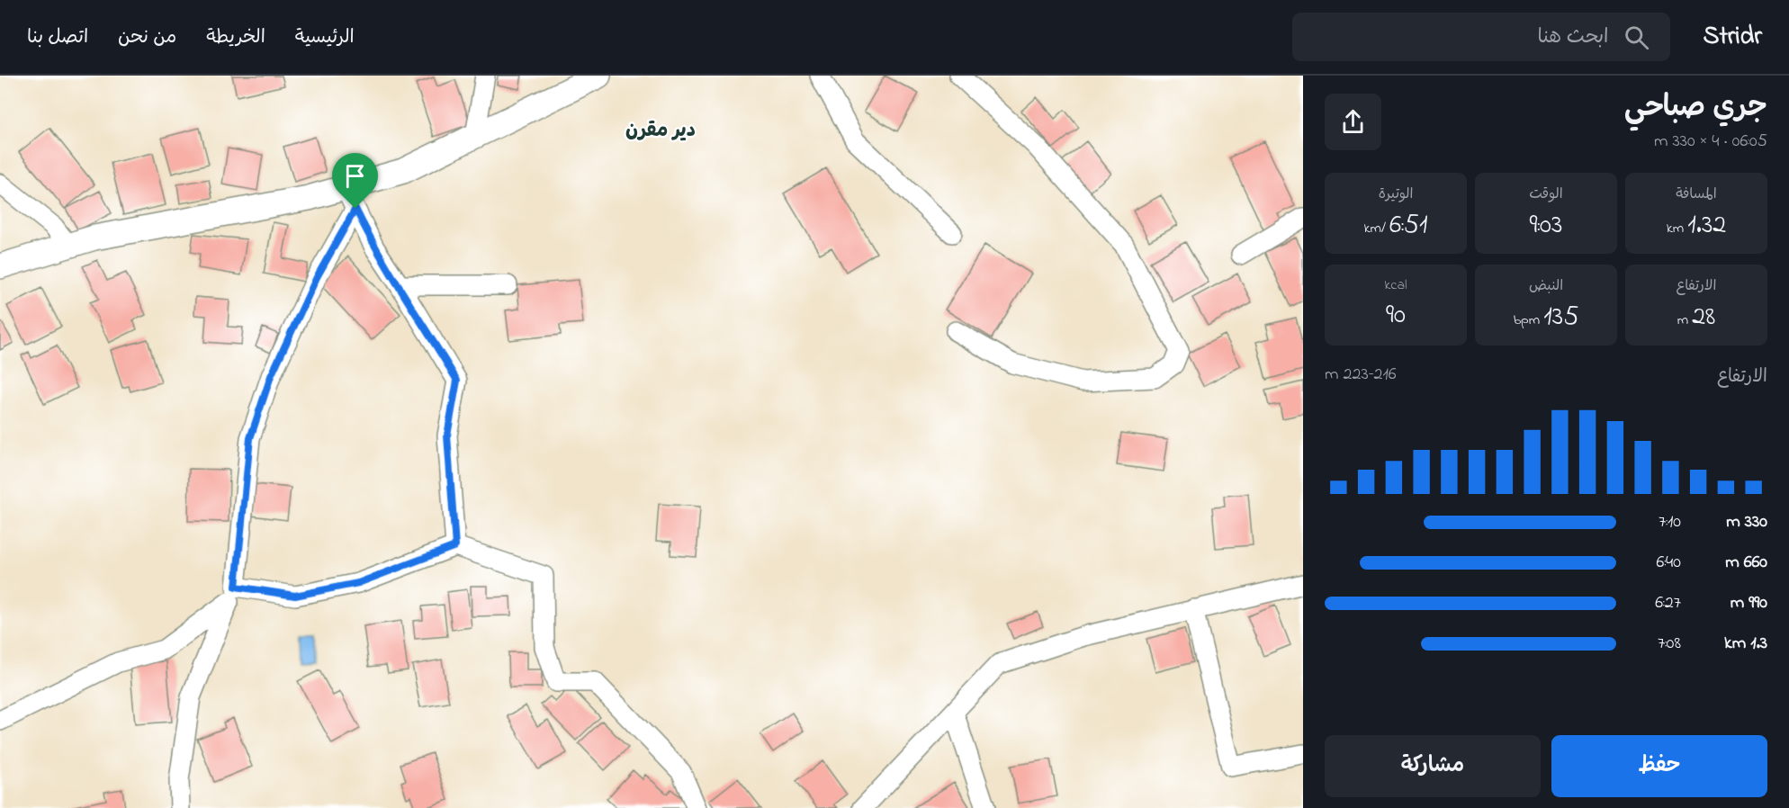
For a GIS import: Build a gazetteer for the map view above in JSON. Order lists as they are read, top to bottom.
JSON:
{
  "districts": ["دير مقرن"],
  "page": {
    "header": "Stridr",
    "search": "ابحث هنا",
    "nav": [
      "الرئيسية",
      "الخريطة",
      "من نحن",
      "اتصل بنا"
    ],
    "heading": ["جري صباحي", "06:05 · 4 × 330 m"],
    "stats": [
      ["المسافة", "1.32 km"],
      ["الوقت", "9:03"],
      ["الوتيرة", "6:51 /km"],
      ["الارتفاع", "28 m"],
      ["النبض", "135 bpm"],
      ["kcal", "90"]
    ],
    "chart": ["الارتفاع", "216–223 m"],
    "list": [
      {
        "name": "330 m",
        "note": "7:10"
      },
      {
        "name": "660 m",
        "note": "6:40"
      },
      {
        "name": "990 m",
        "note": "6:27"
      },
      {
        "name": "1.3 km",
        "note": "7:08"
      }
    ],
    "buttons": ["حفظ", "مشاركة"]
  }
}
